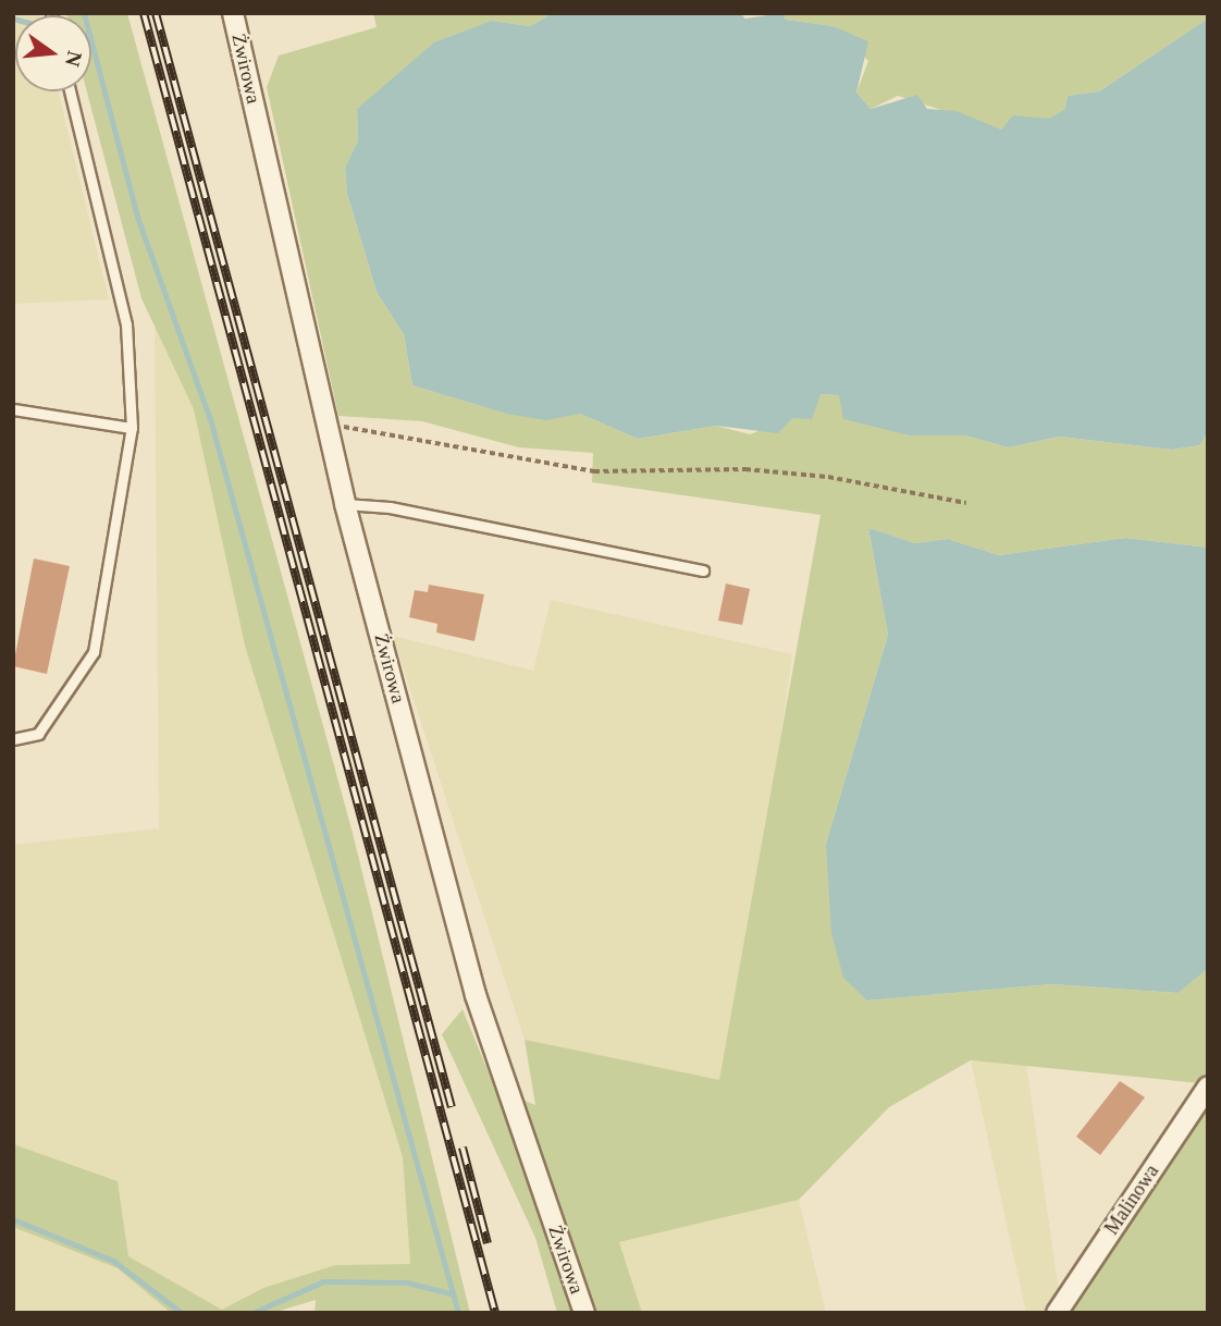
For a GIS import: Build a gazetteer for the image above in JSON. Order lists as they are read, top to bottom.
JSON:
{
  "streets": {
    "street": ["Żwirowa", "Malinowa"]
  },
  "north": "right"
}
